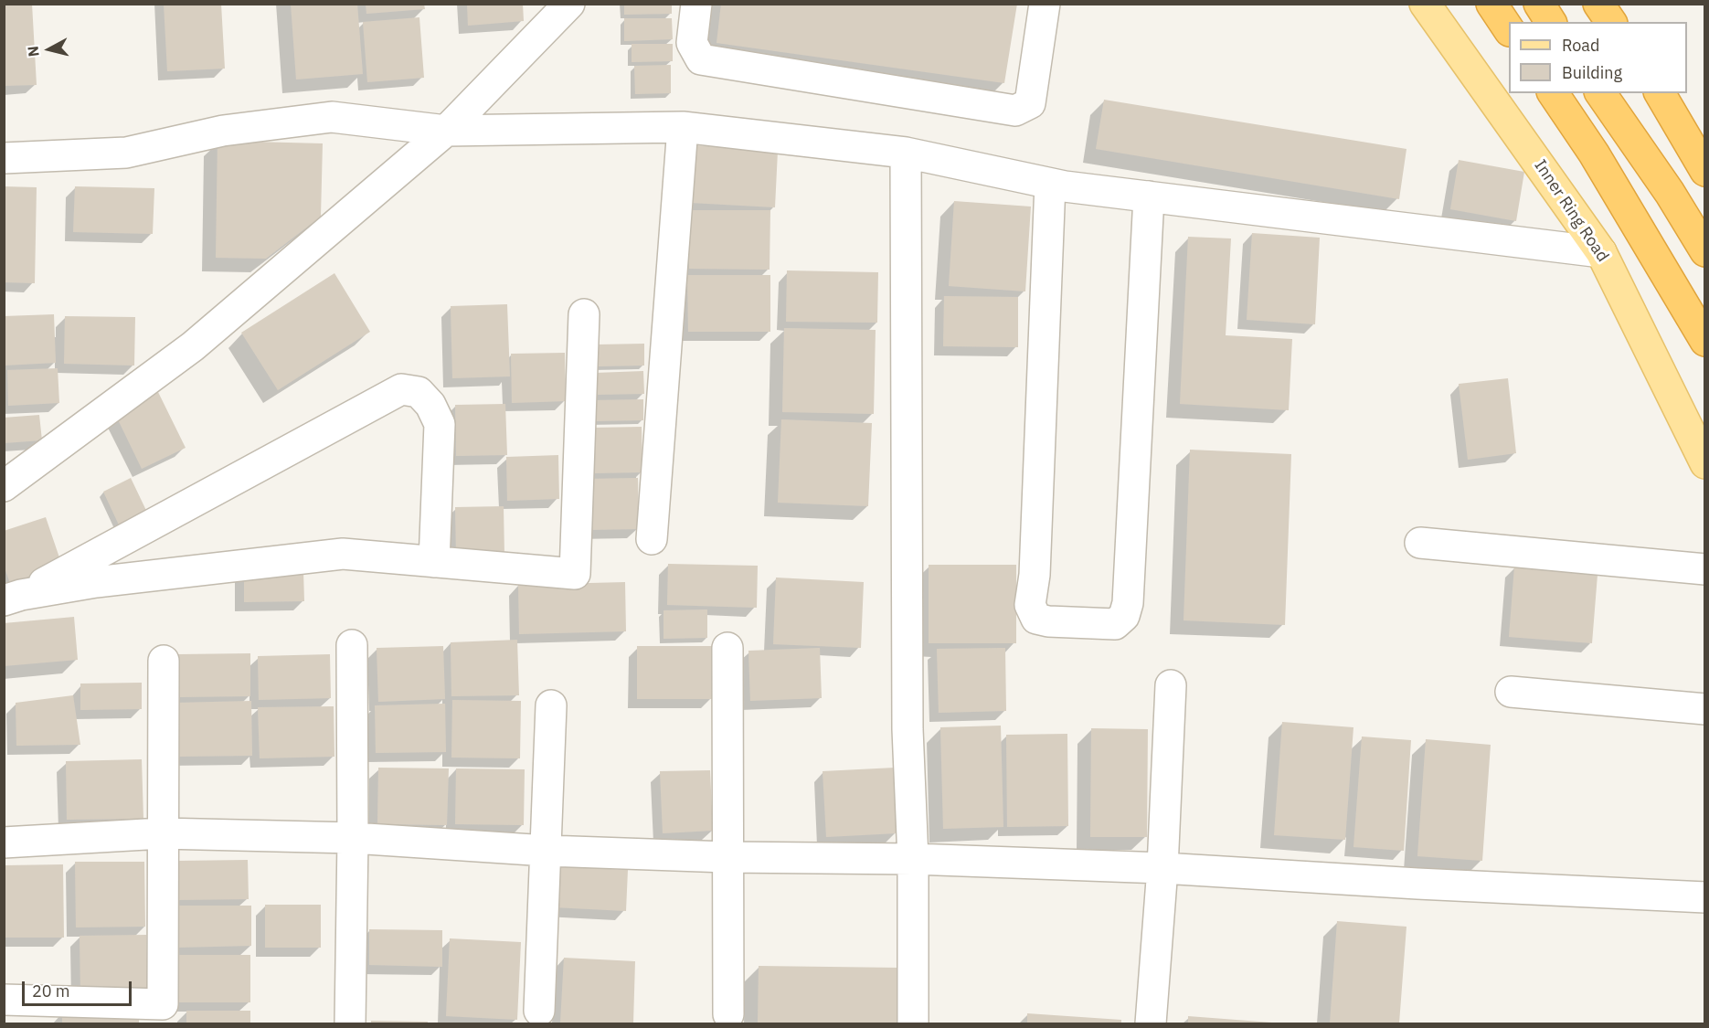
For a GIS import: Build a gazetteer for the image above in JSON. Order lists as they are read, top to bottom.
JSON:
{
  "streets": {
    "main road": ["Inner Ring Road"]
  },
  "legend": ["Road", "Building"],
  "scale_bar": "20 m",
  "north": "left"
}
